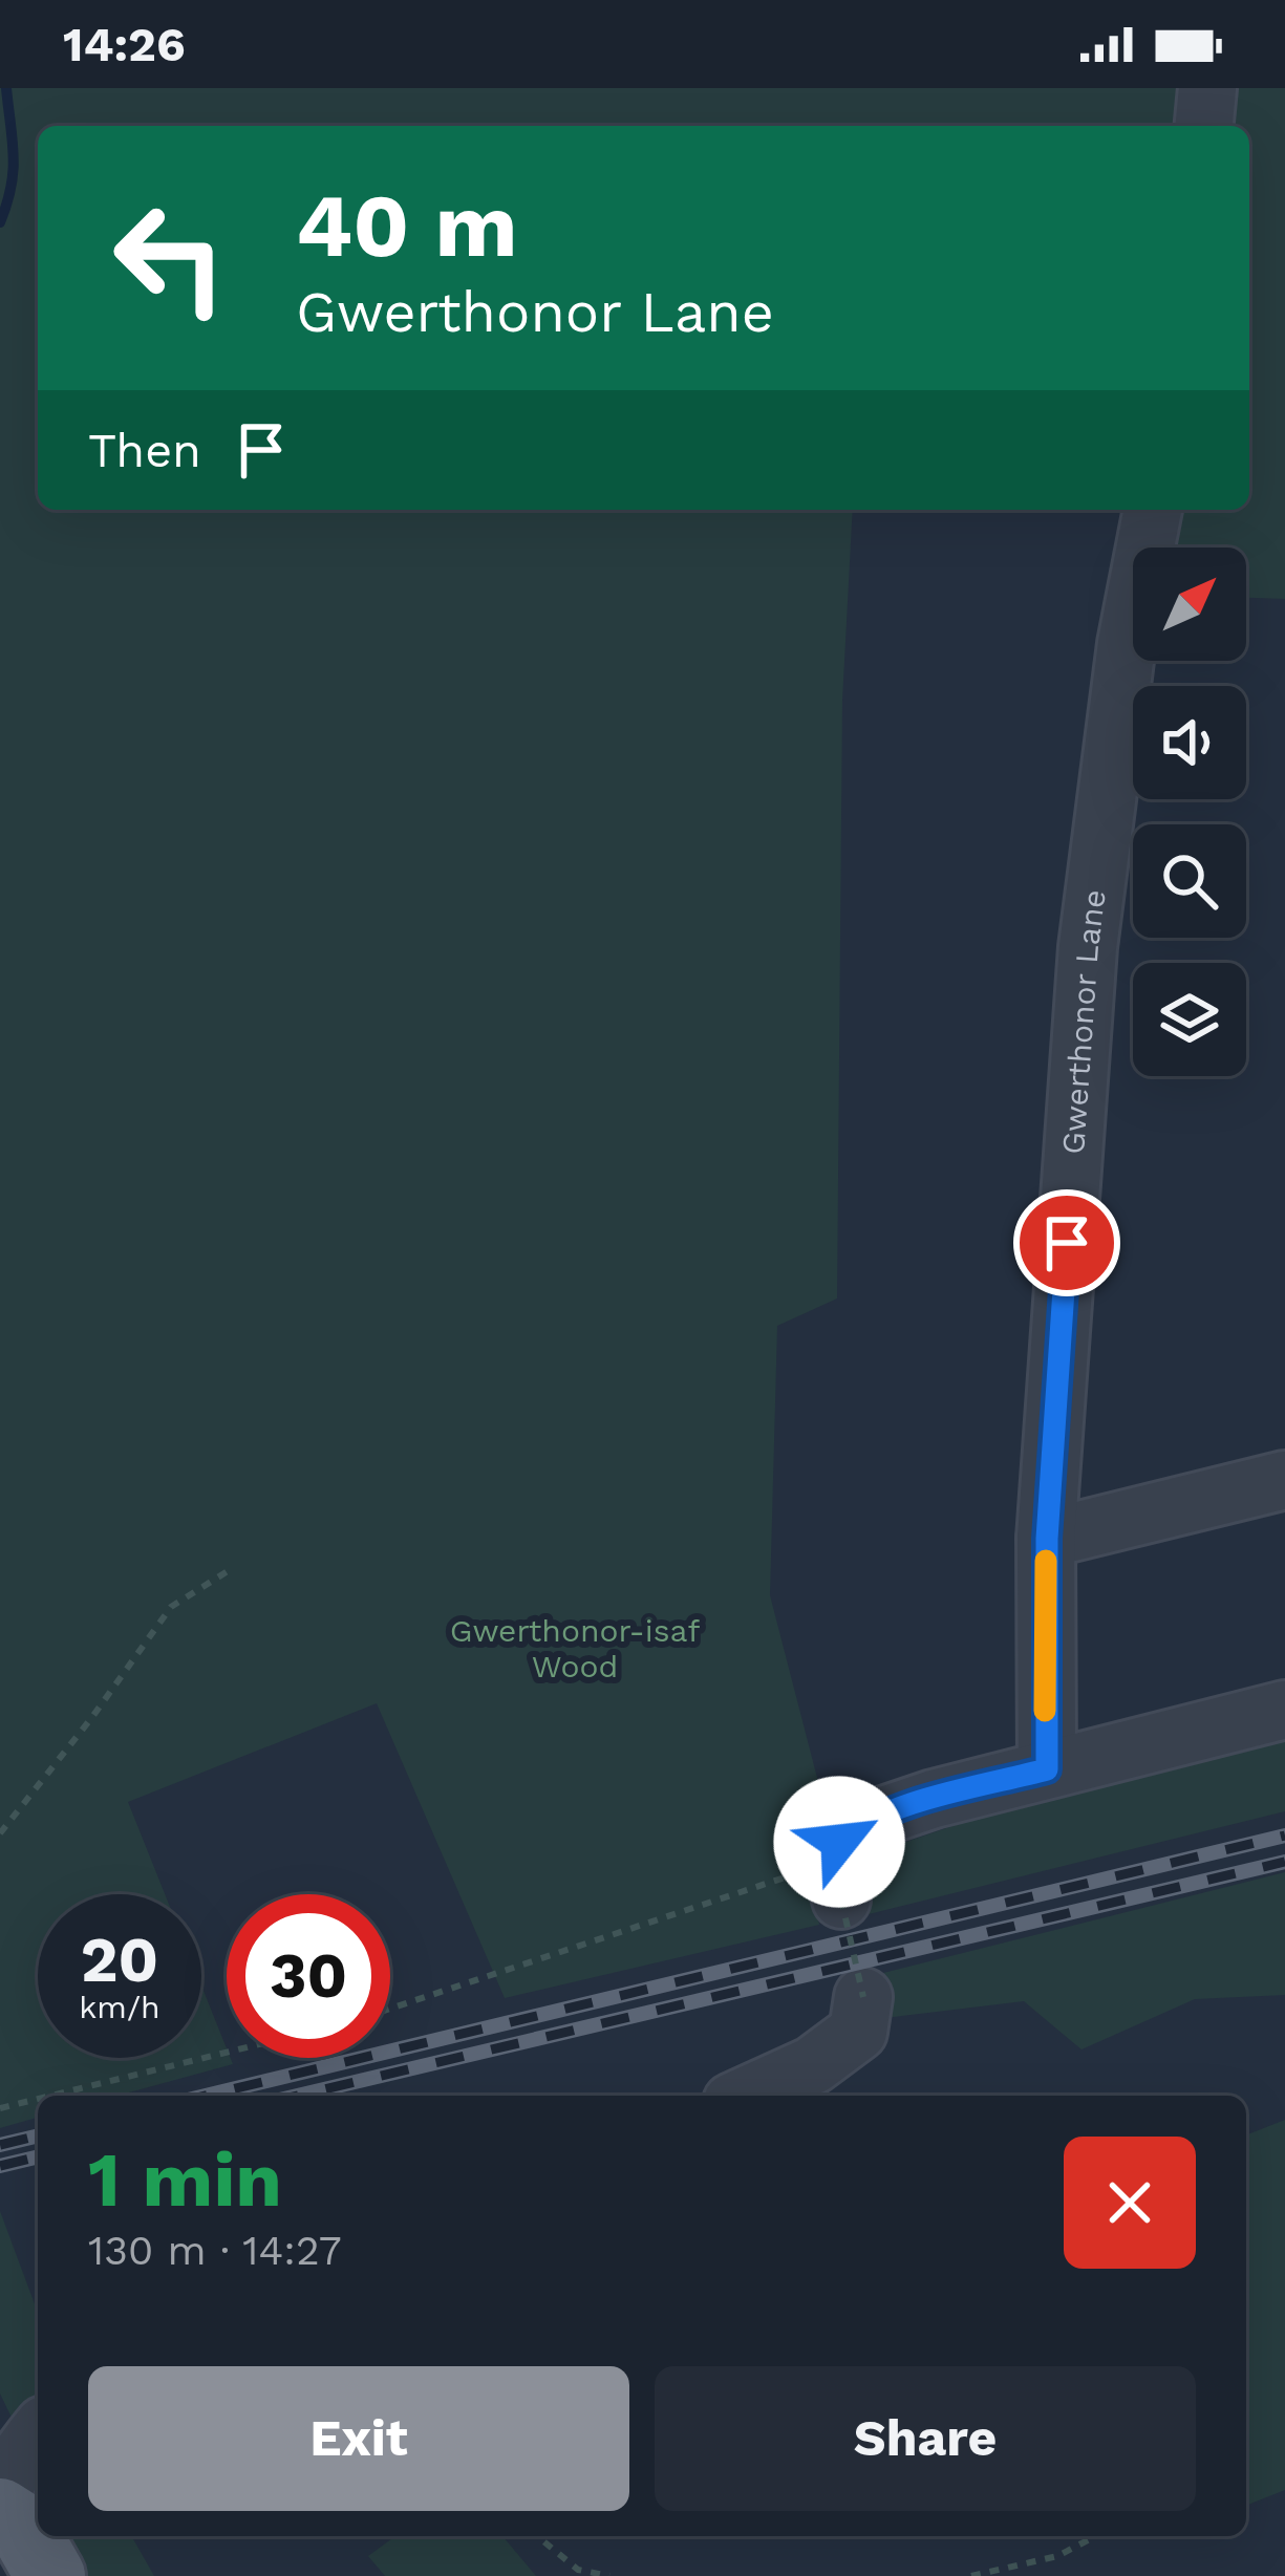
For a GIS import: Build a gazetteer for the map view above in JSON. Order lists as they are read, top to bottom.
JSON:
{
  "streets": {
    "street": ["Gwerthonor Lane"]
  },
  "parks": ["Gwerthonor-isaf Wood"],
  "north": "top right",
  "page": {
    "status": "14:26",
    "turn": ["40 m", "Gwerthonor Lane"],
    "then": "Then",
    "speed": "20 km/h",
    "limit": "30",
    "heading": ["1 min", "130 m · 14:27"],
    "buttons": ["Exit", "Share"]
  }
}
